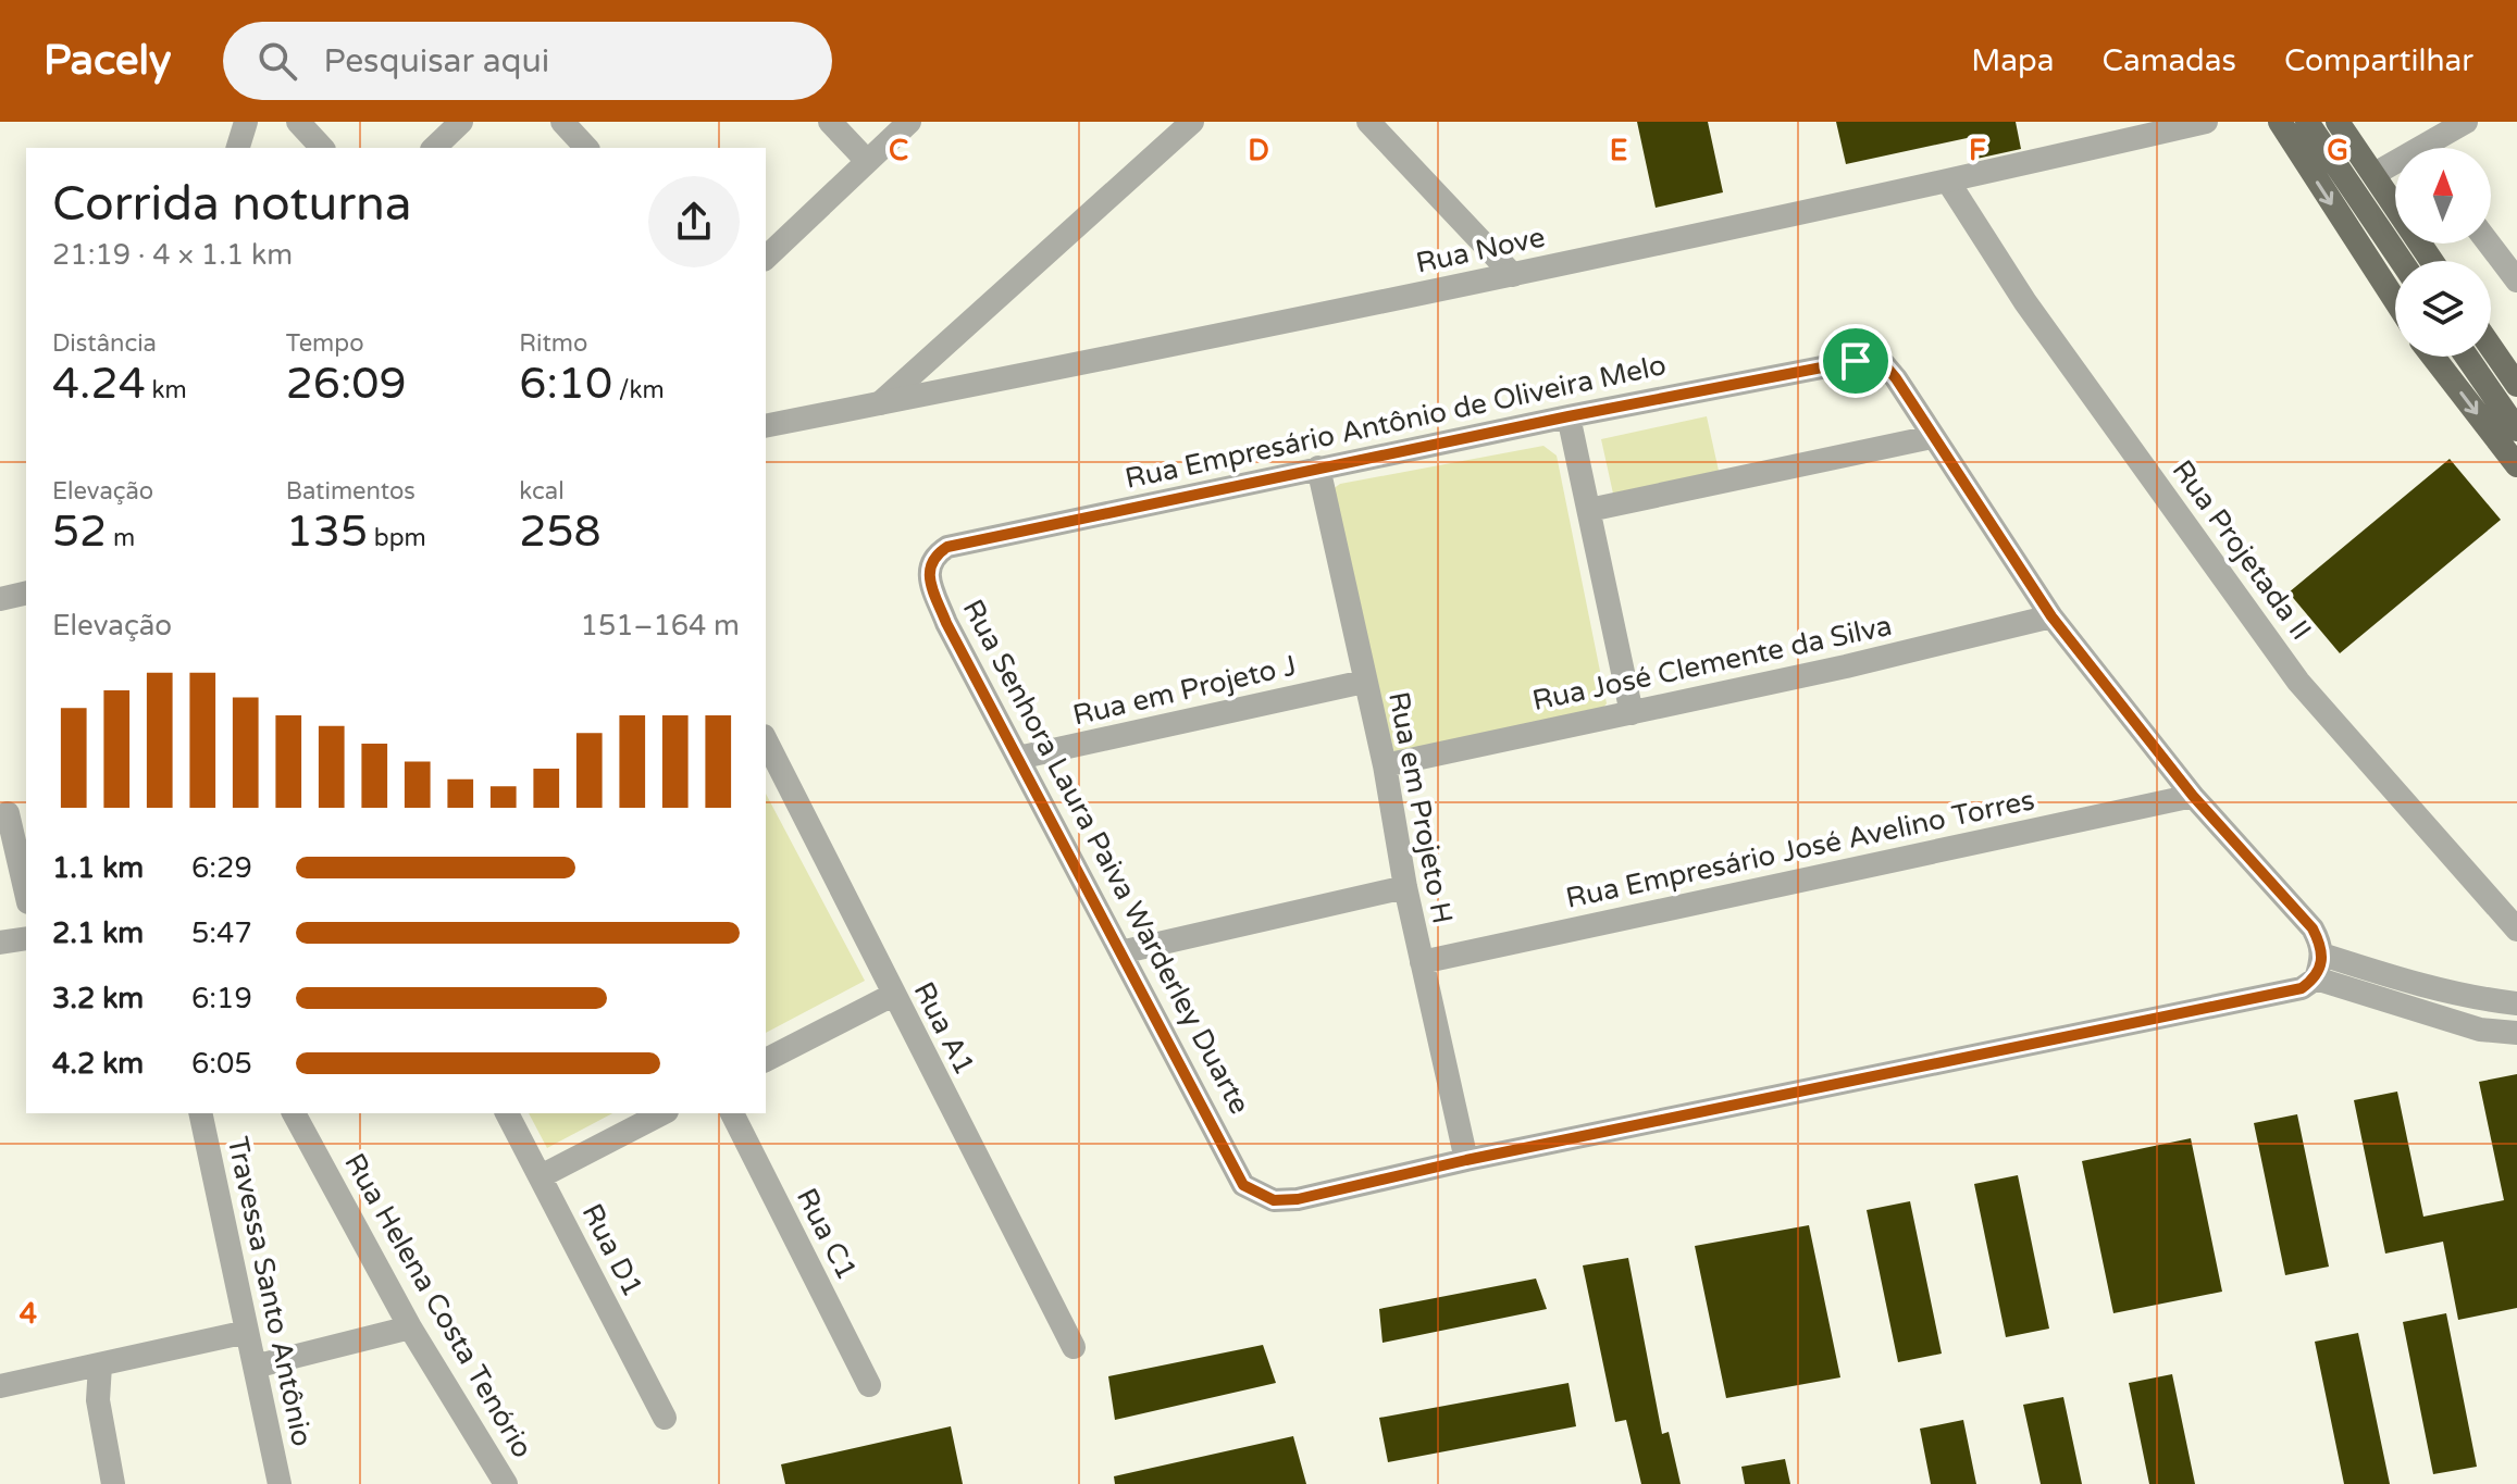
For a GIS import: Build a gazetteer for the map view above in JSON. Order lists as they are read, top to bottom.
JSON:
{
  "streets": {
    "street": [
      "Rua Nove",
      "Rua Empresário Antônio de Oliveira Melo",
      "Rua Projetada II",
      "Rua José Clemente da Silva",
      "Rua em Projeto J",
      "Rua em Projeto H",
      "Rua Empresário José Avelino Torres",
      "Rua Senhora Laura Paiva Warderley Duarte",
      "Rua A1",
      "Rua C1",
      "Rua D1",
      "Travessa Santo Antônio",
      "Rua Helena Costa Tenório"
    ]
  },
  "crossings": [
    ["Rua Nove", "Rua Projetada II"],
    ["Rua Empresário Antônio de Oliveira Melo", "Rua em Projeto H"],
    ["Rua Empresário Antônio de Oliveira Melo", "Rua Senhora Laura Paiva Warderley Duarte"],
    ["Rua José Clemente da Silva", "Rua em Projeto H"],
    ["Rua em Projeto J", "Rua em Projeto H"],
    ["Rua em Projeto J", "Rua Senhora Laura Paiva Warderley Duarte"],
    ["Rua em Projeto H", "Rua Empresário José Avelino Torres"],
    ["Rua em Projeto H", "Rua Senhora Laura Paiva Warderley Duarte"]
  ],
  "north": "top",
  "page": {
    "header": "Pacely",
    "search": "Pesquisar aqui",
    "nav": ["Mapa", "Camadas", "Compartilhar"],
    "heading": ["Corrida noturna", "21:19 · 4 × 1.1 km"],
    "stats": [
      ["Distância", "4.24 km"],
      ["Tempo", "26:09"],
      ["Ritmo", "6:10 /km"],
      ["Elevação", "52 m"],
      ["Batimentos", "135 bpm"],
      ["kcal", "258"]
    ],
    "chart": ["Elevação", "151–164 m"],
    "list": [
      {
        "name": "1.1 km",
        "note": "6:29"
      },
      {
        "name": "2.1 km",
        "note": "5:47"
      },
      {
        "name": "3.2 km",
        "note": "6:19"
      },
      {
        "name": "4.2 km",
        "note": "6:05"
      }
    ]
  },
  "grid": {
    "columns": [
      "C",
      "D",
      "E",
      "F",
      "G"
    ],
    "rows": ["4"]
  }
}
